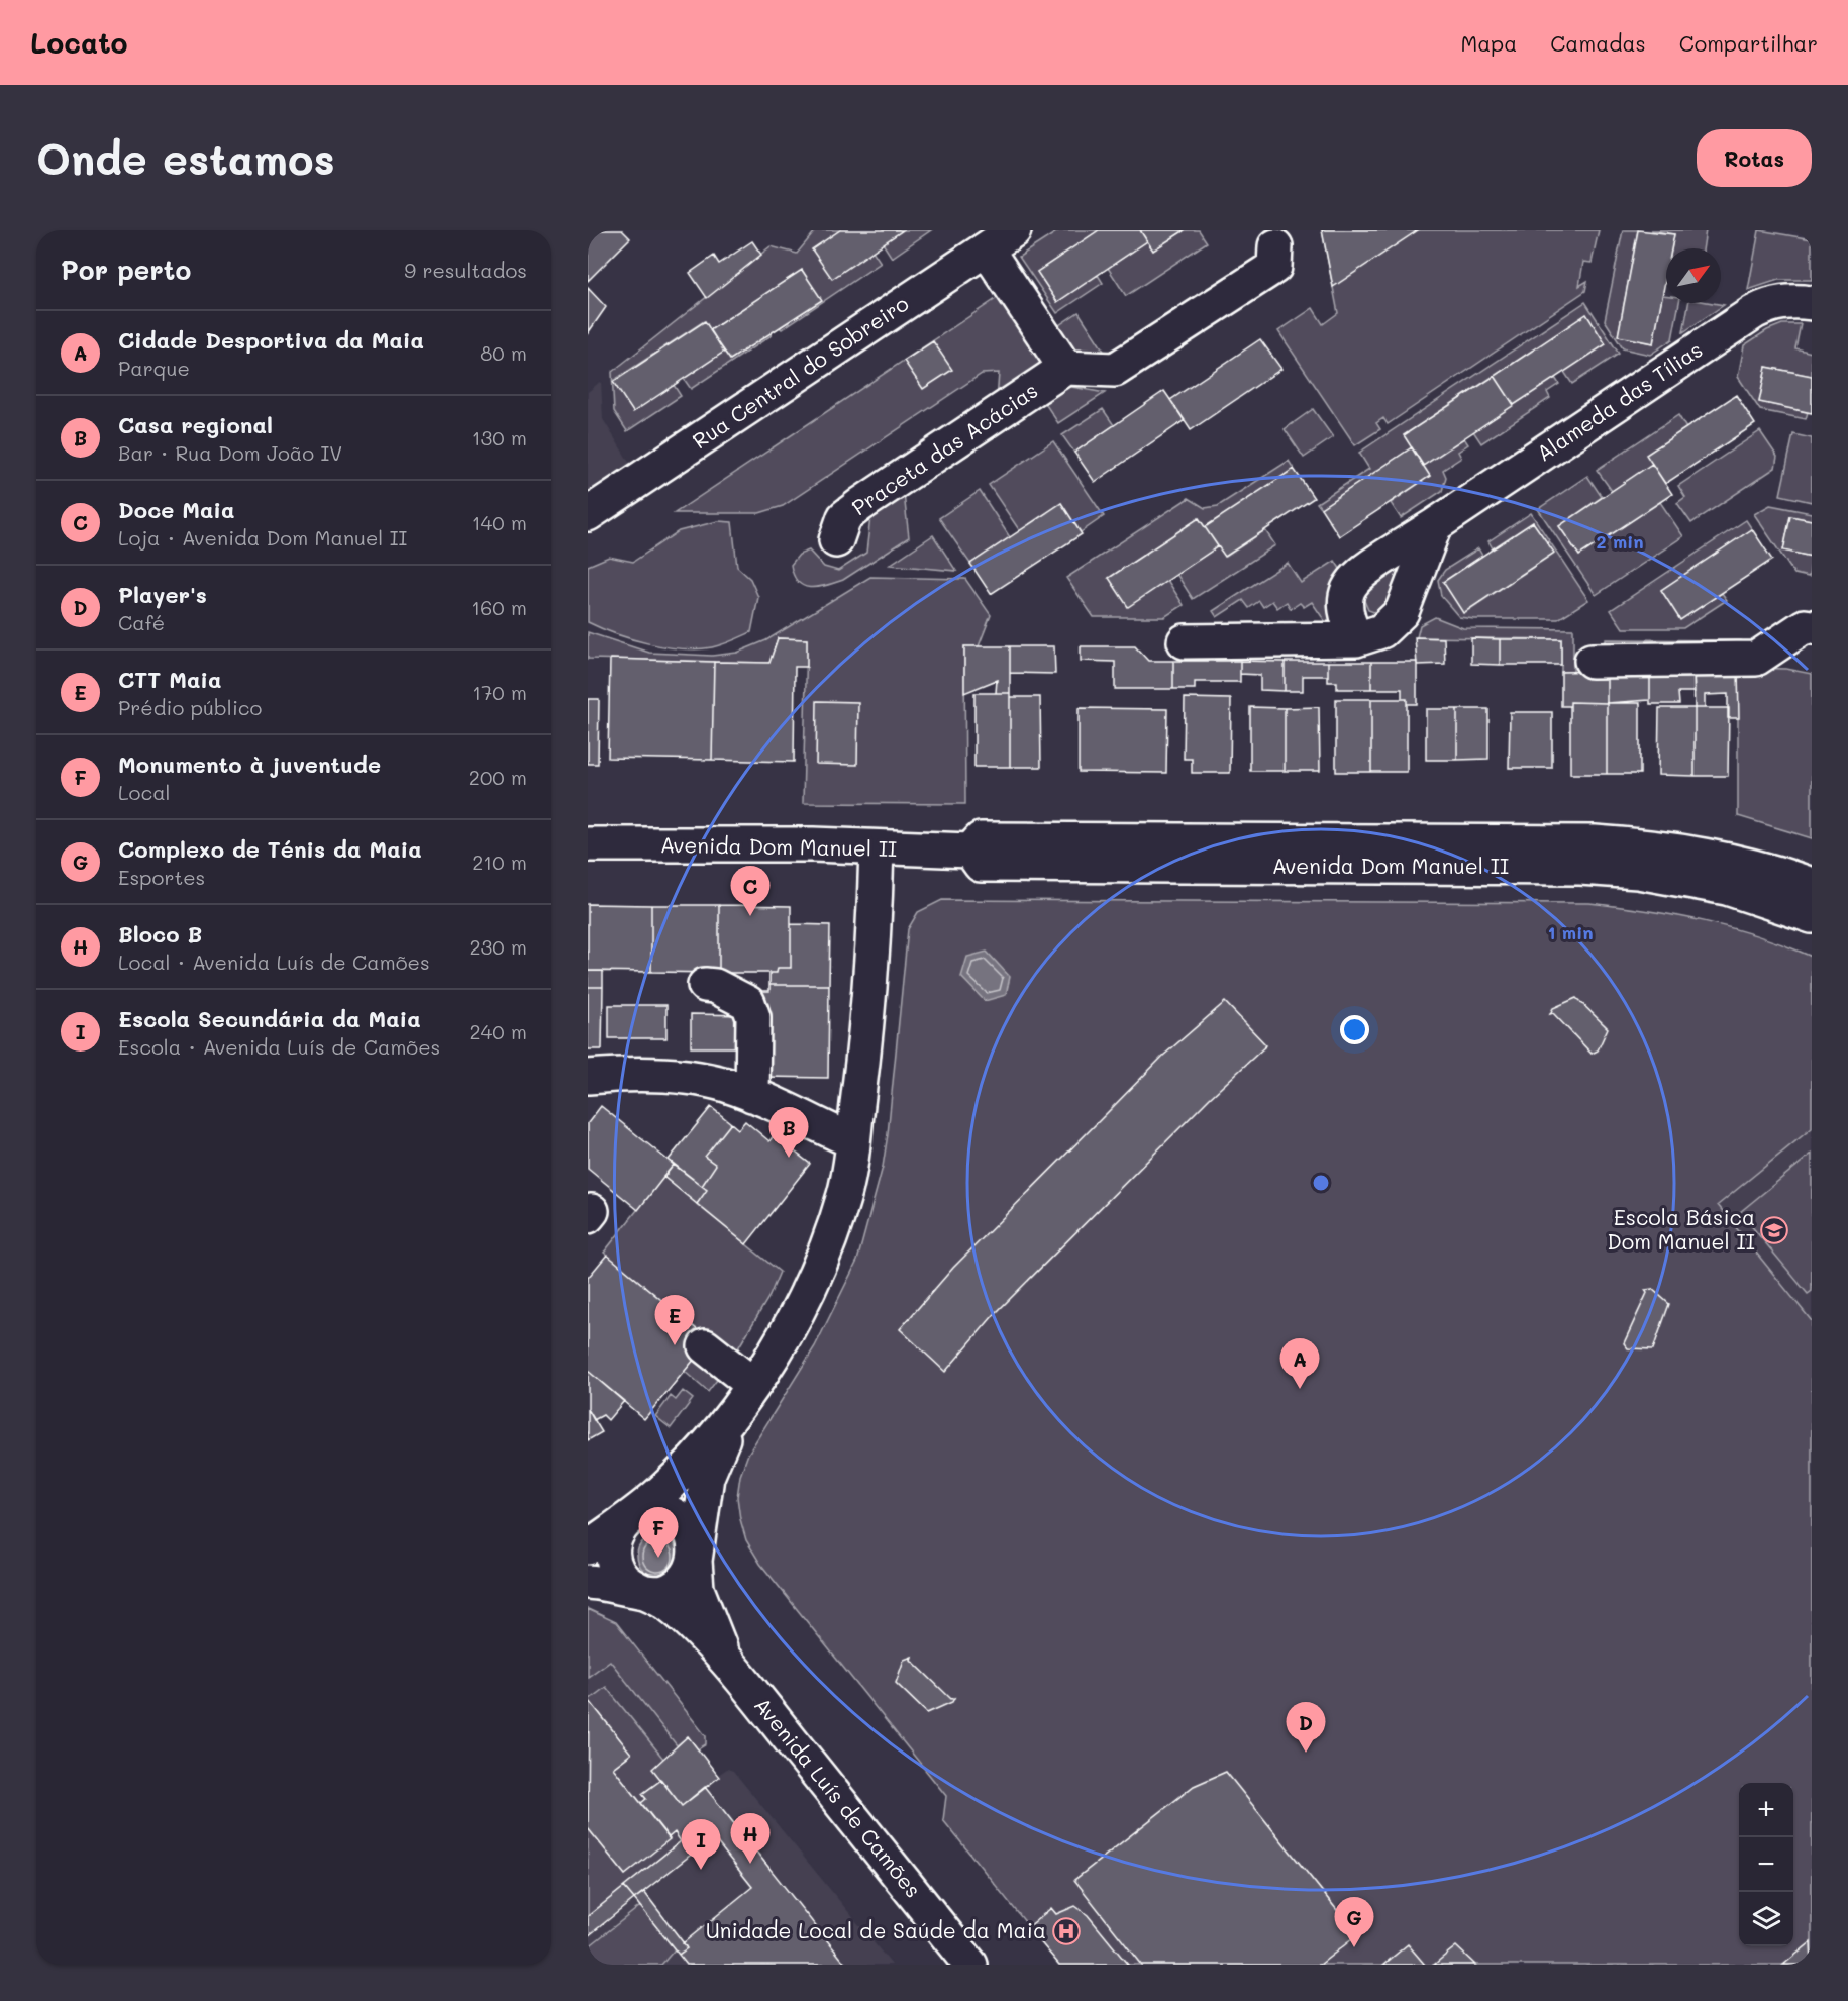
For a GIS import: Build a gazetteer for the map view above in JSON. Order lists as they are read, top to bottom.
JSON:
{
  "streets": {
    "street": [
      "Rua Central do Sobreiro",
      "Alameda das Tílias",
      "Praceta das Acácias",
      "Avenida Dom Manuel II",
      "Avenida Luís de Camões"
    ]
  },
  "places": {
    "school or university": ["Escola Básica Dom Manuel II"],
    "hospital": ["Unidade Local de Saúde da Maia"]
  },
  "north": "top right",
  "page": {
    "header": "Locato",
    "nav": ["Mapa", "Camadas", "Compartilhar"],
    "buttons": "Rotas",
    "title": "Onde estamos",
    "heading": ["Por perto", "9 resultados"],
    "list": [
      {
        "mark": "A",
        "name": "Cidade Desportiva da Maia",
        "note": "Parque",
        "value": "80 m"
      },
      {
        "mark": "B",
        "name": "Casa regional",
        "note": "Bar · Rua Dom João IV",
        "value": "130 m"
      },
      {
        "mark": "C",
        "name": "Doce Maia",
        "note": "Loja · Avenida Dom Manuel II",
        "value": "140 m"
      },
      {
        "mark": "D",
        "name": "Player's",
        "note": "Café",
        "value": "160 m"
      },
      {
        "mark": "E",
        "name": "CTT Maia",
        "note": "Prédio público",
        "value": "170 m"
      },
      {
        "mark": "F",
        "name": "Monumento à juventude",
        "note": "Local",
        "value": "200 m"
      },
      {
        "mark": "G",
        "name": "Complexo de Ténis da Maia",
        "note": "Esportes",
        "value": "210 m"
      },
      {
        "mark": "H",
        "name": "Bloco B",
        "note": "Local · Avenida Luís de Camões",
        "value": "230 m"
      },
      {
        "mark": "I",
        "name": "Escola Secundária da Maia",
        "note": "Escola · Avenida Luís de Camões",
        "value": "240 m"
      }
    ],
    "pins": [
      "C",
      "B",
      "E",
      "A",
      "F",
      "D",
      "H",
      "I",
      "G"
    ],
    "map_buttons": ["+", "−"]
  },
  "rings": ["2 min", "1 min"]
}
